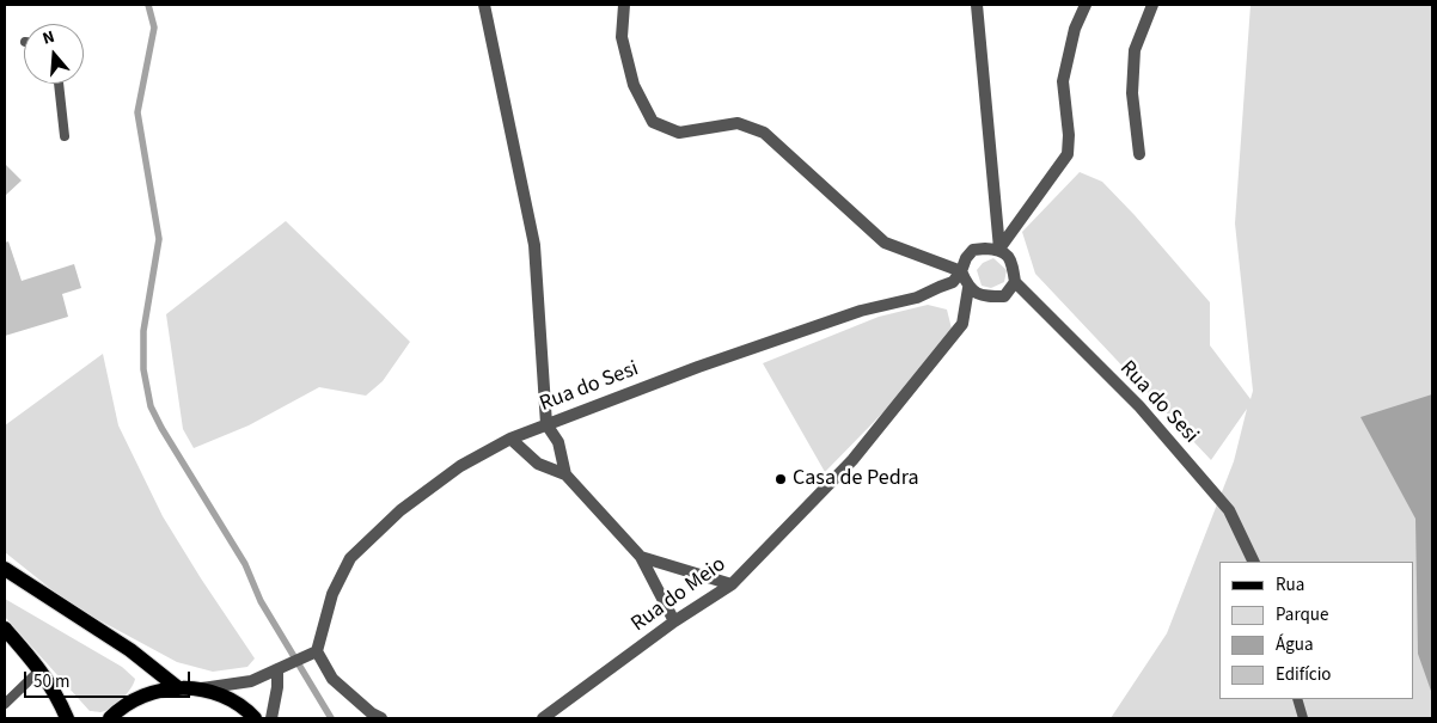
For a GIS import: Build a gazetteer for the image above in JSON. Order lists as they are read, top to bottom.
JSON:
{
  "streets": {
    "street": ["Rua do Sesi", "Rua do Meio"]
  },
  "crossings": [
    ["Rua do Sesi", "Rua do Meio"]
  ],
  "places": ["Casa de Pedra"],
  "legend": [
    "Rua",
    "Parque",
    "Água",
    "Edifício"
  ],
  "scale_bar": "50 m",
  "north": "top"
}
